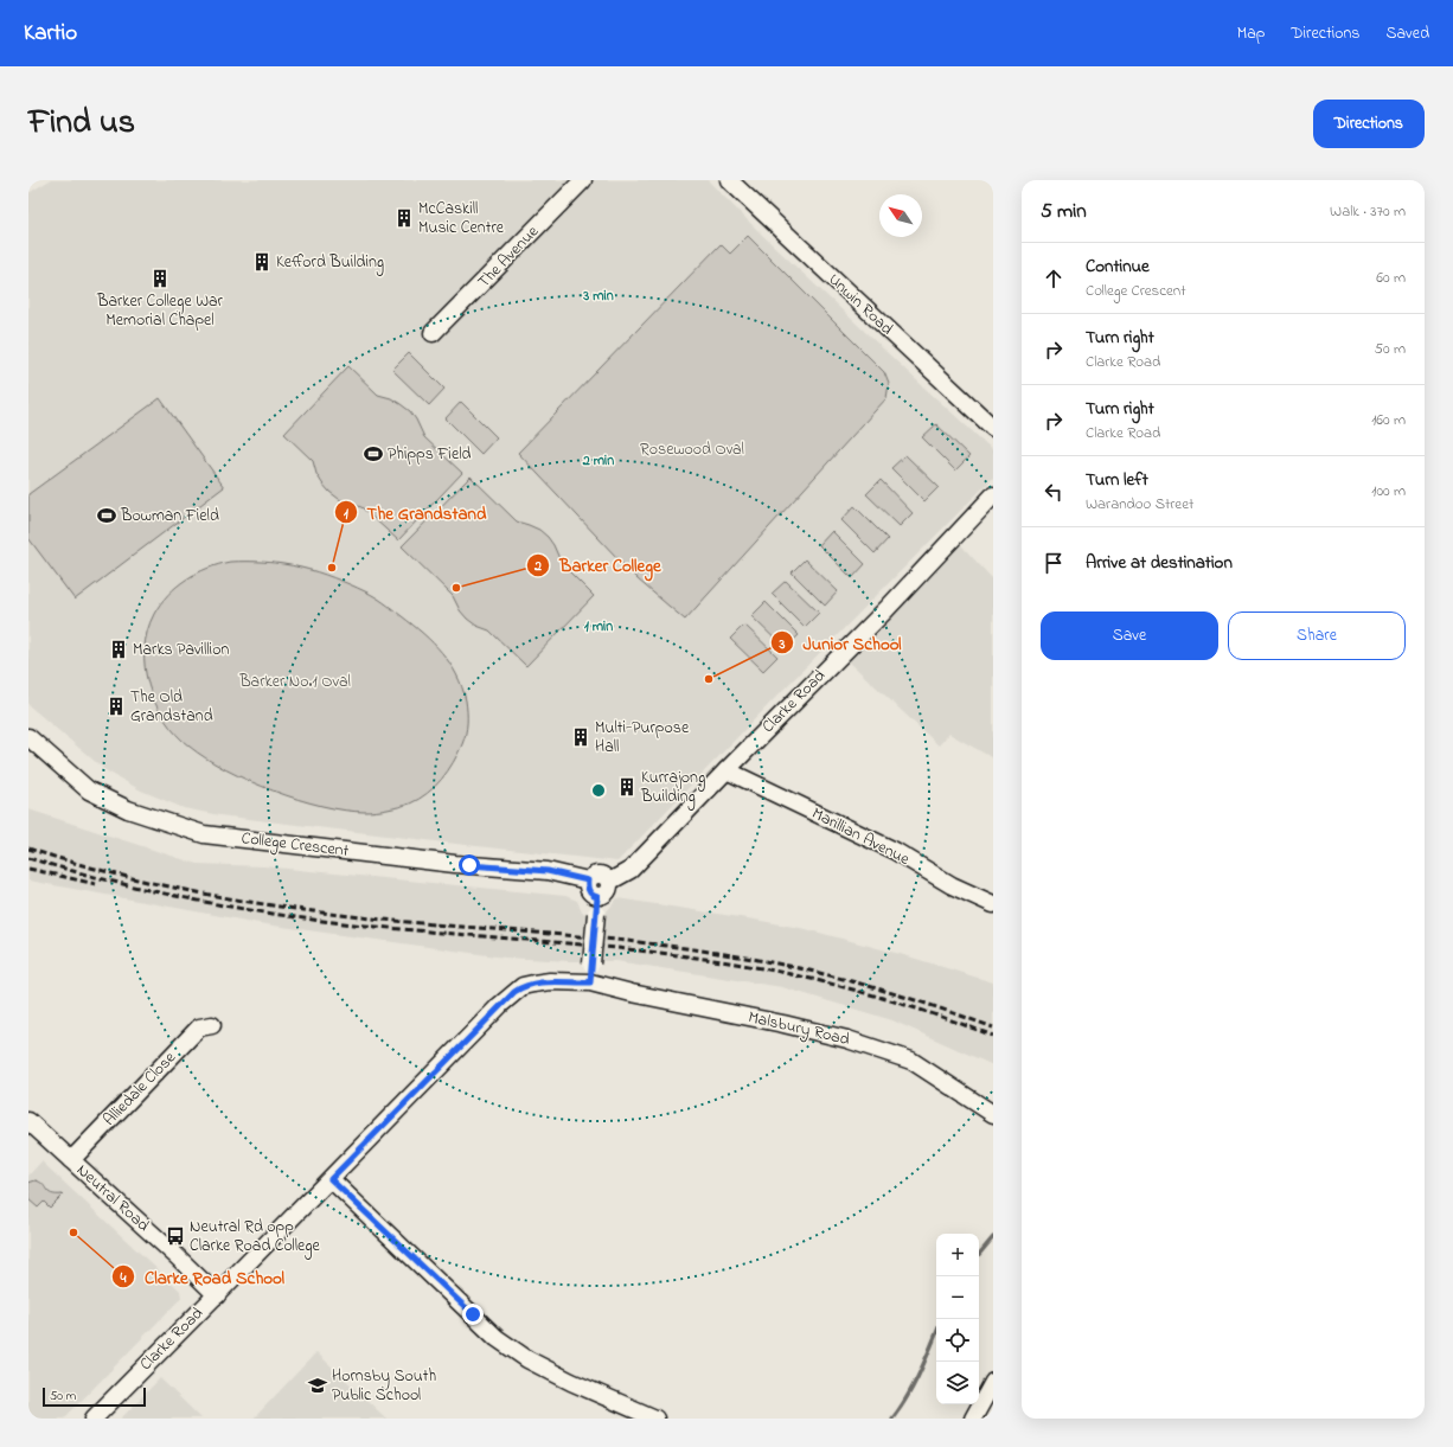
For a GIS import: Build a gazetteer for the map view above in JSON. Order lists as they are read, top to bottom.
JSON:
{
  "streets": {
    "street": [
      "The Avenue",
      "Unwin Road",
      "Clarke Road",
      "Marillian Avenue",
      "College Crescent",
      "Malsbury Road",
      "Alliedale Close",
      "Neutral Road"
    ]
  },
  "crossings": [
    ["Clarke Road", "Marillian Avenue"],
    ["Clarke Road", "College Crescent"],
    ["Clarke Road", "Malsbury Road"],
    ["Clarke Road", "Neutral Road"],
    ["Alliedale Close", "Neutral Road"]
  ],
  "parks": ["Rosewood Oval", "Barker No.1 Oval"],
  "places": {
    "building": [
      "McCaskill Music Centre",
      "Kefford Building",
      "Barker College War Memorial Chapel",
      "Marks Pavillion",
      "The Old Grandstand",
      "Multi-Purpose Hall",
      "Kurrajong Building"
    ],
    "sports": ["Phipps Field", "Bowman Field"],
    "other": [
      "The Grandstand",
      "Barker College",
      "Junior School",
      "Clarke Road School"
    ],
    "bus stop": ["Neutral Rd opp Clarke Road College"],
    "school or university": ["Hornsby South Public School"]
  },
  "scale_bar": "50 m",
  "north": "top left",
  "page": {
    "header": "Kartio",
    "nav": ["Map", "Directions", "Saved"],
    "title": "Find us",
    "buttons": [
      "Directions",
      ["Save", "Share"]
    ],
    "heading": ["5 min", "Walk · 370 m"],
    "list": [
      ["Continue", "College Crescent", "60 m"],
      ["Turn right", "Clarke Road", "50 m"],
      ["Turn right", "Clarke Road", "160 m"],
      ["Turn left", "Warandoo Street", "100 m"],
      "Arrive at destination"
    ],
    "map_buttons": ["+", "−"],
    "scale": "50 m"
  },
  "rings": ["3 min", "2 min", "1 min"]
}
